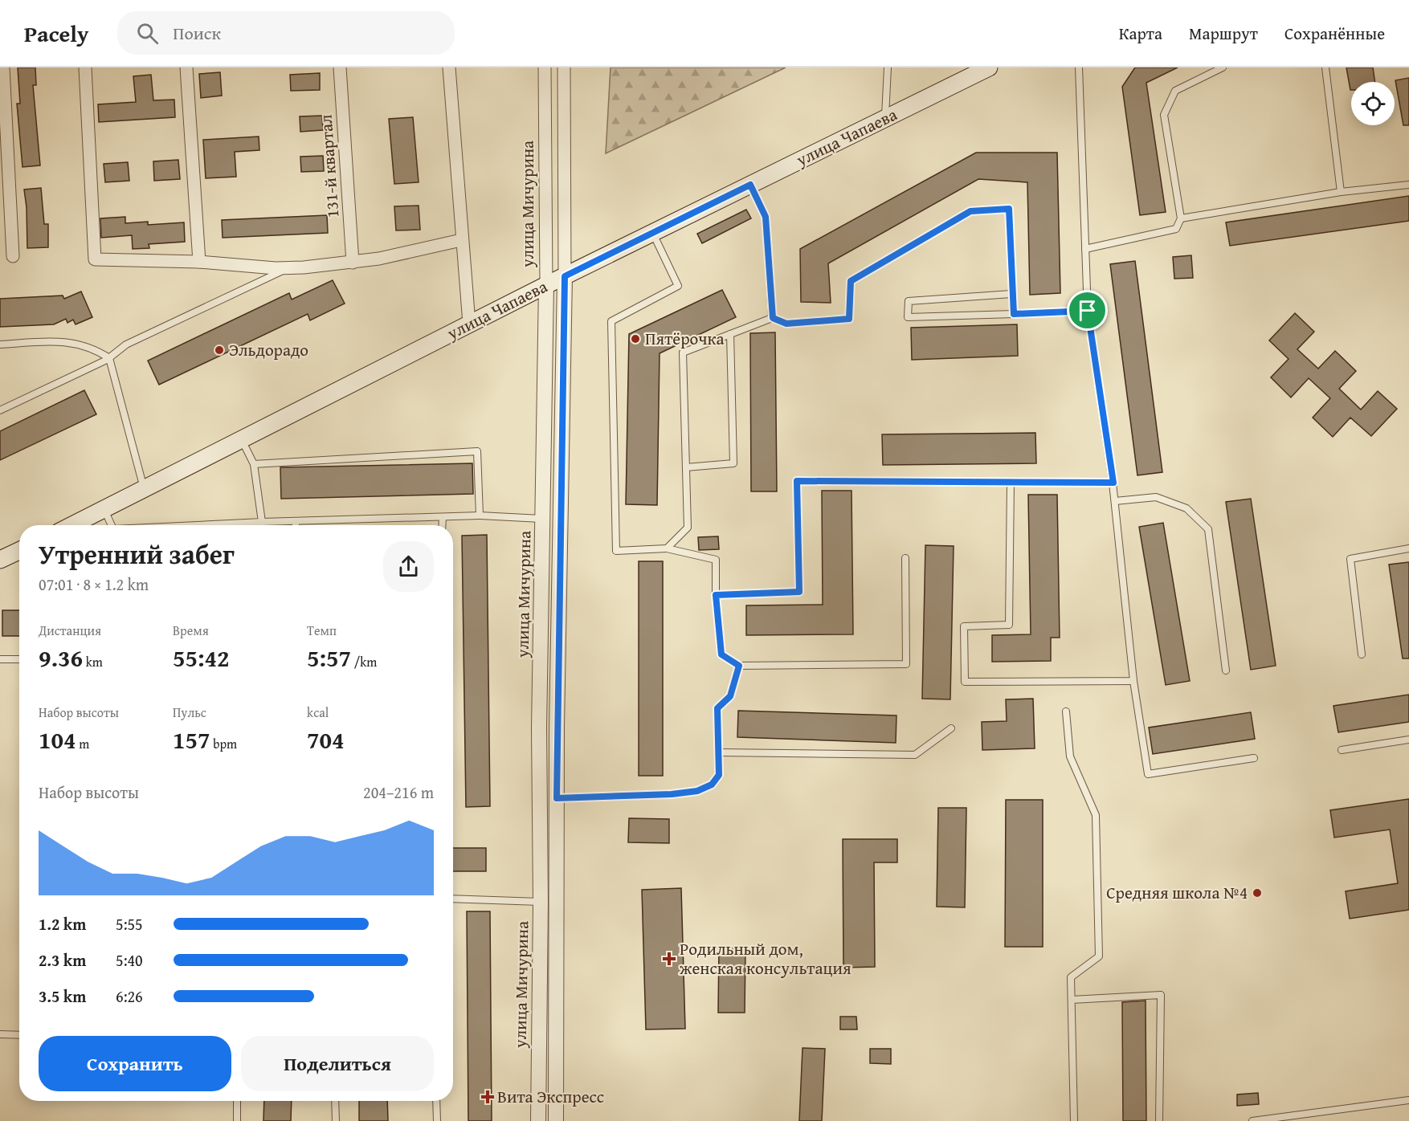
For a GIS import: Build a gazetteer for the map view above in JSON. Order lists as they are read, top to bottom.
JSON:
{
  "streets": {
    "main road": ["улица Чапаева"],
    "street": ["131-й квартал", "улица Мичурина"]
  },
  "crossings": [
    ["улица Чапаева", "улица Мичурина"]
  ],
  "places": {
    "other": ["Пятёрочка", "Эльдорадо", "Средняя школа №4"],
    "health": ["Родильный дом, женская консультация", "Вита Экспресс"]
  },
  "page": {
    "header": "Pacely",
    "search": "Поиск",
    "nav": ["Карта", "Маршрут", "Сохранённые"],
    "heading": ["Утренний забег", "07:01 · 8 × 1.2 km"],
    "stats": [
      ["Дистанция", "9.36 km"],
      ["Время", "55:42"],
      ["Темп", "5:57 /km"],
      ["Набор высоты", "104 m"],
      ["Пульс", "157 bpm"],
      ["kcal", "704"]
    ],
    "chart": ["Набор высоты", "204–216 m"],
    "list": [
      {
        "name": "1.2 km",
        "note": "5:55"
      },
      {
        "name": "2.3 km",
        "note": "5:40"
      },
      {
        "name": "3.5 km",
        "note": "6:26"
      }
    ],
    "buttons": ["Сохранить", "Поделиться"]
  }
}
